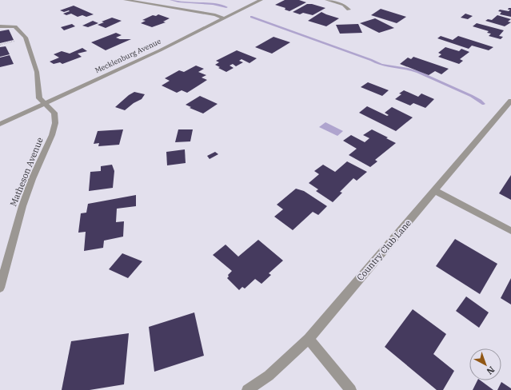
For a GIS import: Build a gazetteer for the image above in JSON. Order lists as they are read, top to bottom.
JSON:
{
  "streets": {
    "street": ["Mecklenburg Avenue", "Matheson Avenue", "Country Club Lane"]
  },
  "crossings": [
    ["Mecklenburg Avenue", "Matheson Avenue"]
  ],
  "north": "bottom right"
}
